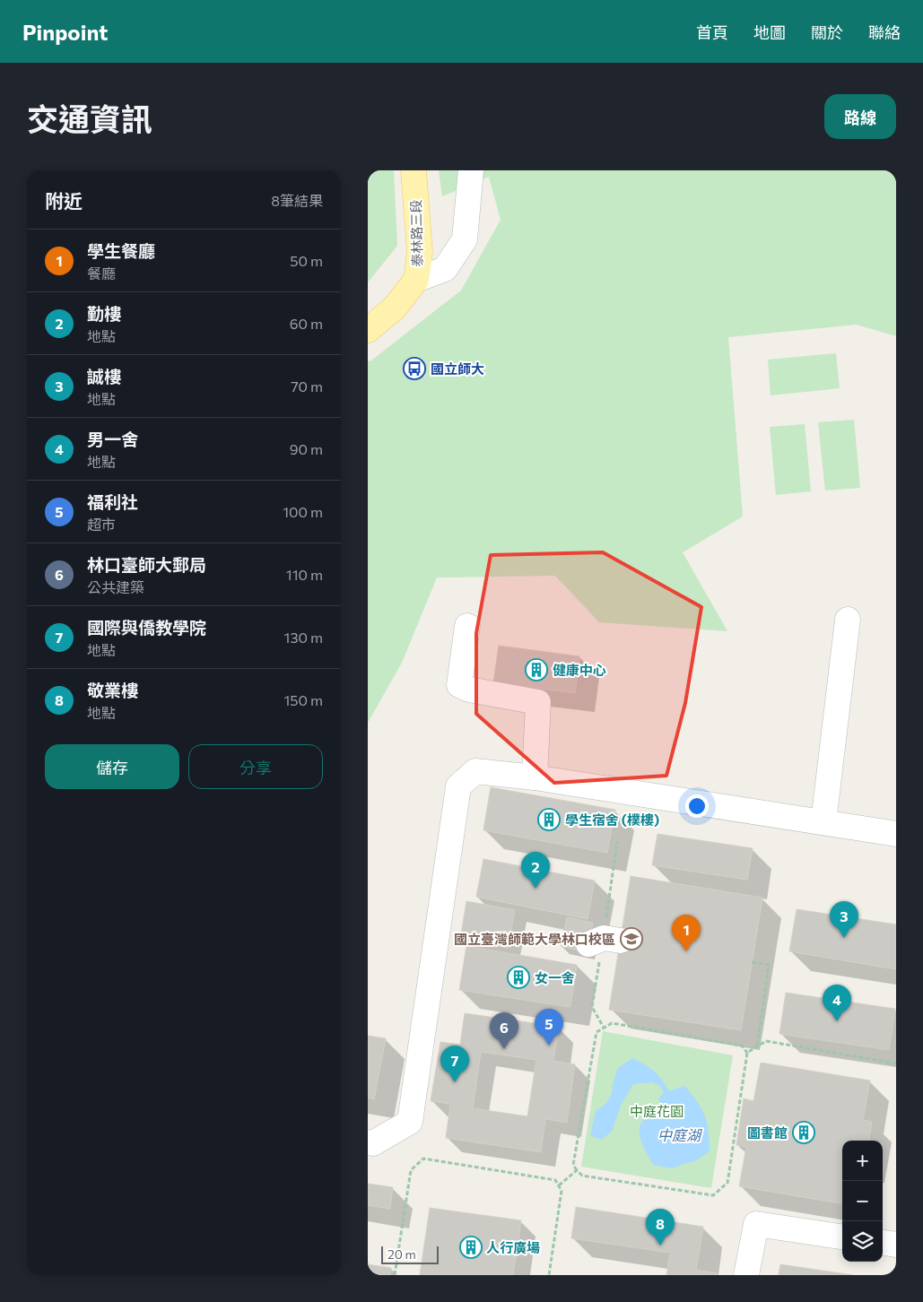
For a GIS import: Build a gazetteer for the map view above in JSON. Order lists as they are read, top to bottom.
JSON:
{
  "streets": {
    "main road": ["泰林路三段"]
  },
  "water": ["中庭湖"],
  "parks": ["中庭花園"],
  "places": {
    "bus stop": ["國立師大"],
    "building": [
      "健康中心",
      "學生宿舍 (樸樓)",
      "女一舍",
      "圖書館",
      "人行廣場"
    ],
    "school or university": ["國立臺灣師範大學林口校區"]
  },
  "scale_bar": "20 m",
  "page": {
    "header": "Pinpoint",
    "nav": [
      "首頁",
      "地圖",
      "關於",
      "聯絡"
    ],
    "title": "交通資訊",
    "buttons": [
      "路線",
      ["儲存", "分享"]
    ],
    "heading": ["附近", "8筆結果"],
    "list": [
      {
        "mark": "1",
        "name": "學生餐廳",
        "note": "餐廳",
        "value": "50 m"
      },
      {
        "mark": "2",
        "name": "勤樓",
        "note": "地點",
        "value": "60 m"
      },
      {
        "mark": "3",
        "name": "誠樓",
        "note": "地點",
        "value": "70 m"
      },
      {
        "mark": "4",
        "name": "男一舍",
        "note": "地點",
        "value": "90 m"
      },
      {
        "mark": "5",
        "name": "福利社",
        "note": "超市",
        "value": "100 m"
      },
      {
        "mark": "6",
        "name": "林口臺師大郵局",
        "note": "公共建築",
        "value": "110 m"
      },
      {
        "mark": "7",
        "name": "國際與僑教學院",
        "note": "地點",
        "value": "130 m"
      },
      {
        "mark": "8",
        "name": "敬業樓",
        "note": "地點",
        "value": "150 m"
      }
    ],
    "pins": [
      "2",
      "3",
      "1",
      "4",
      "5",
      "6",
      "7",
      "8"
    ],
    "map_buttons": ["+", "−"],
    "scale": "20 m"
  }
}
